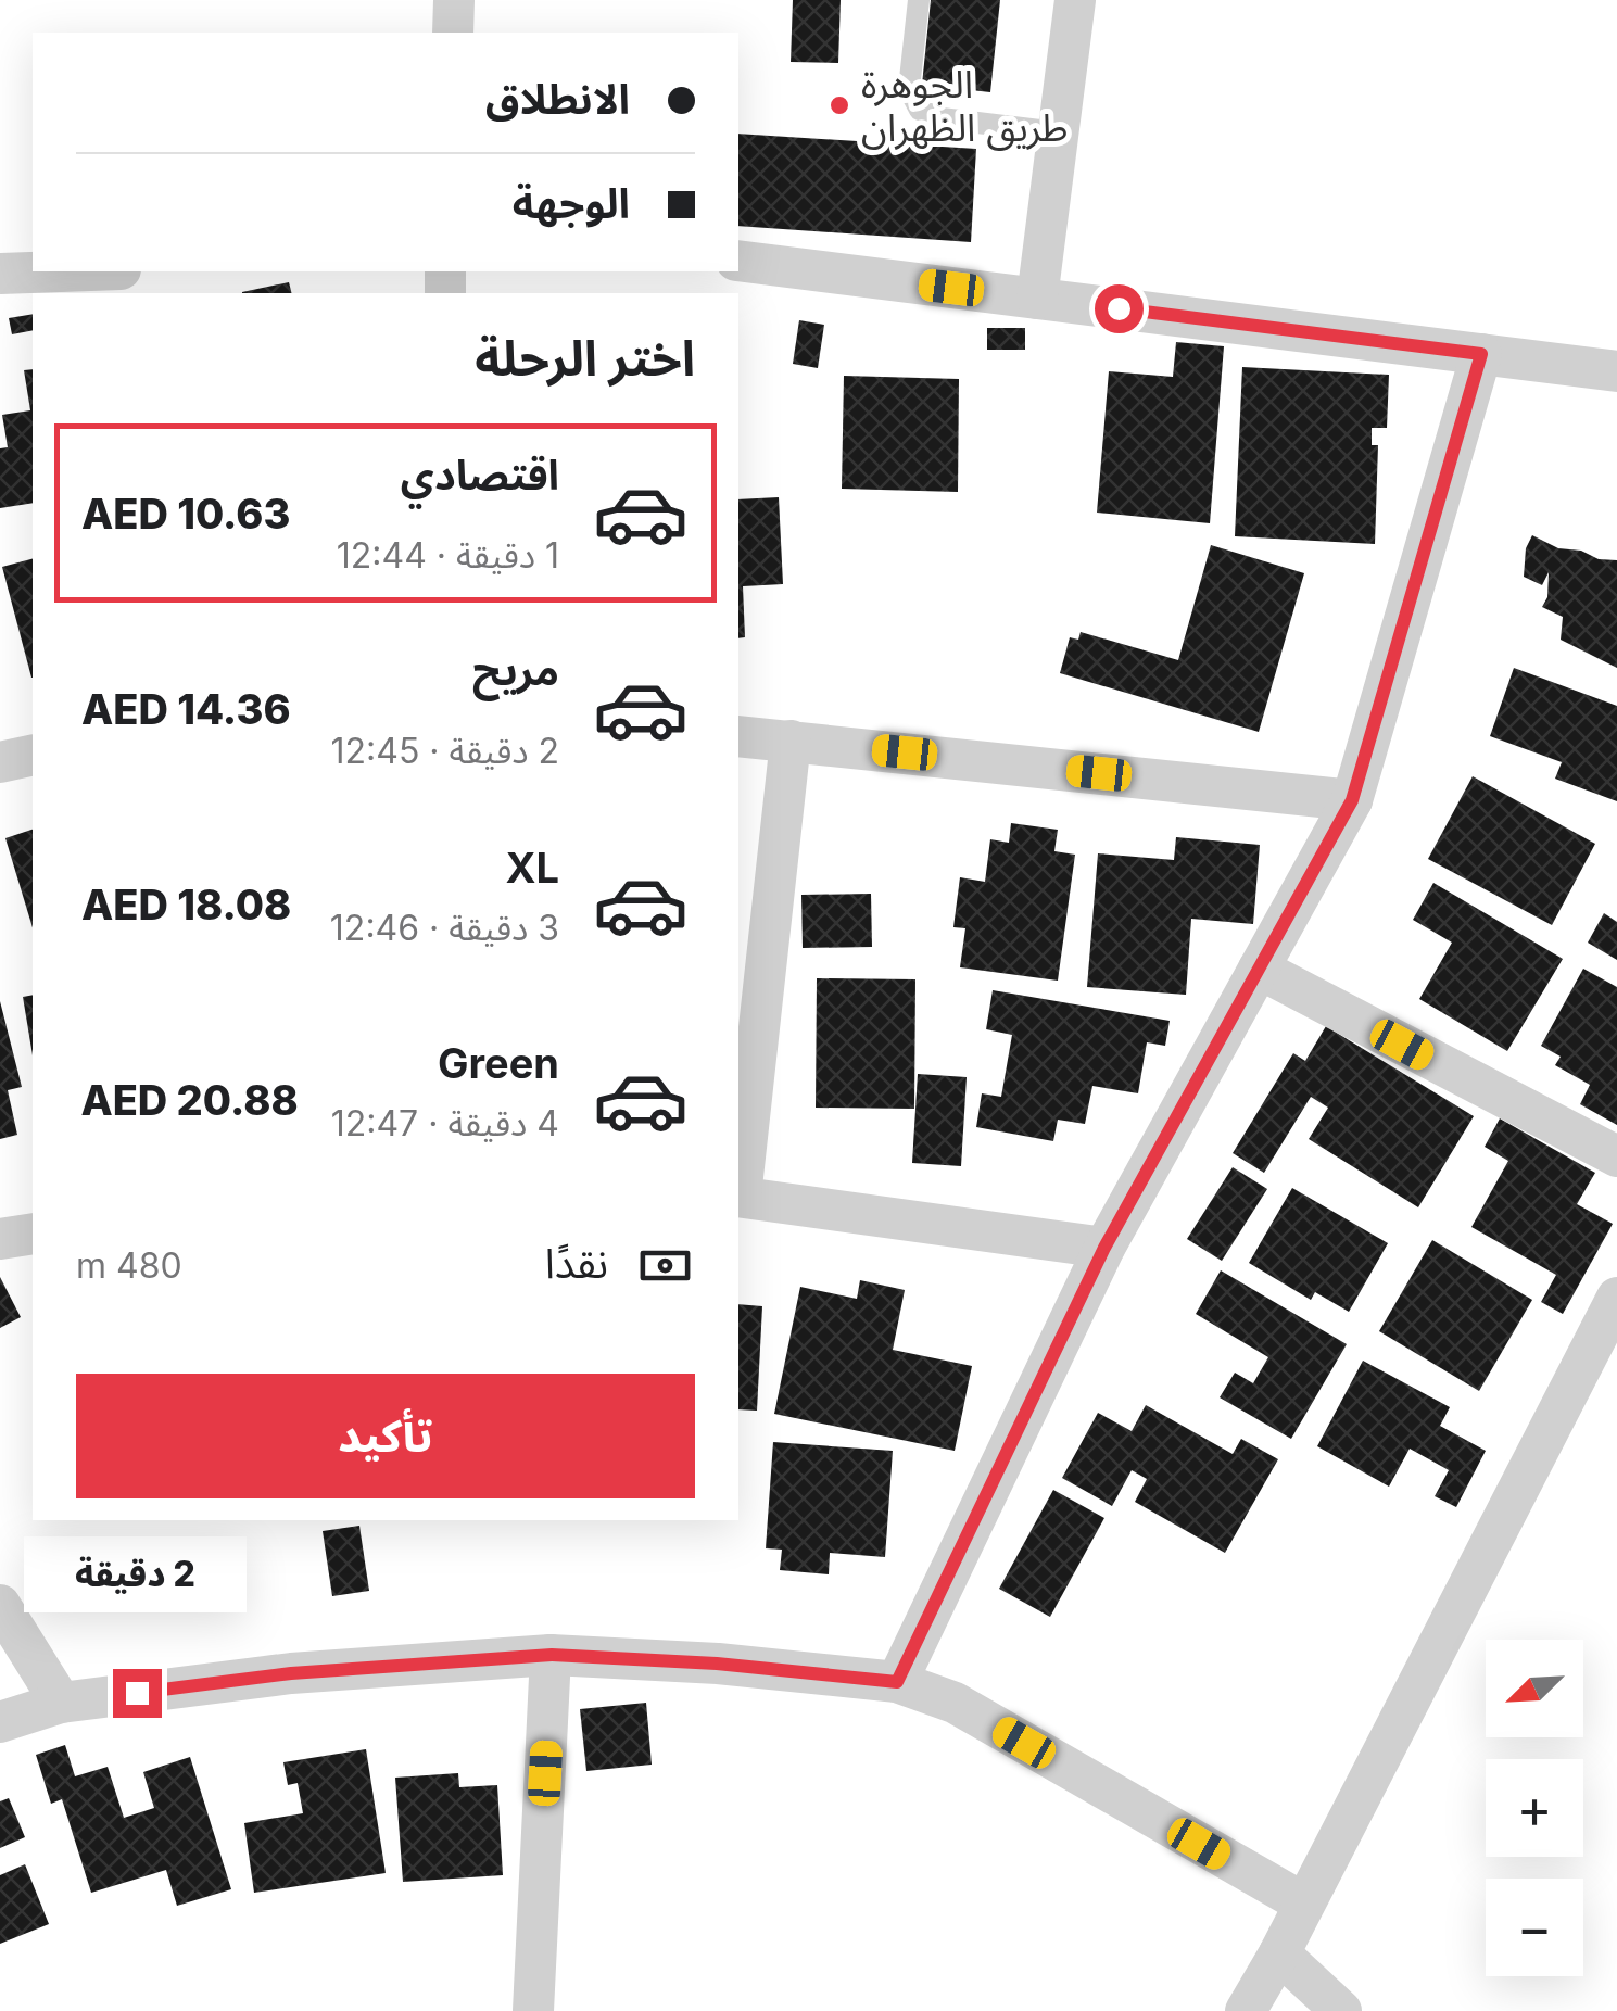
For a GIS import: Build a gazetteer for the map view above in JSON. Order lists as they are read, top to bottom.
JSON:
{
  "places": ["الجوهرة طريق الظهران"],
  "north": "bottom left",
  "page": {
    "banner": ["الانطلاق", "الوجهة"],
    "heading": "اختر الرحلة",
    "list": [
      {
        "name": "اقتصادي",
        "note": "1 دقيقة · 12:44",
        "value": "AED 10.63"
      },
      {
        "name": "مريح",
        "note": "2 دقيقة · 12:45",
        "value": "AED 14.36"
      },
      {
        "name": "XL",
        "note": "3 دقيقة · 12:46",
        "value": "AED 18.08"
      },
      {
        "name": "Green",
        "note": "4 دقيقة · 12:47",
        "value": "AED 20.88"
      }
    ],
    "pay": ["نقدًا", "480 m"],
    "buttons": "تأكيد",
    "bubble": "2 دقيقة",
    "map_buttons": ["+", "−"]
  }
}
